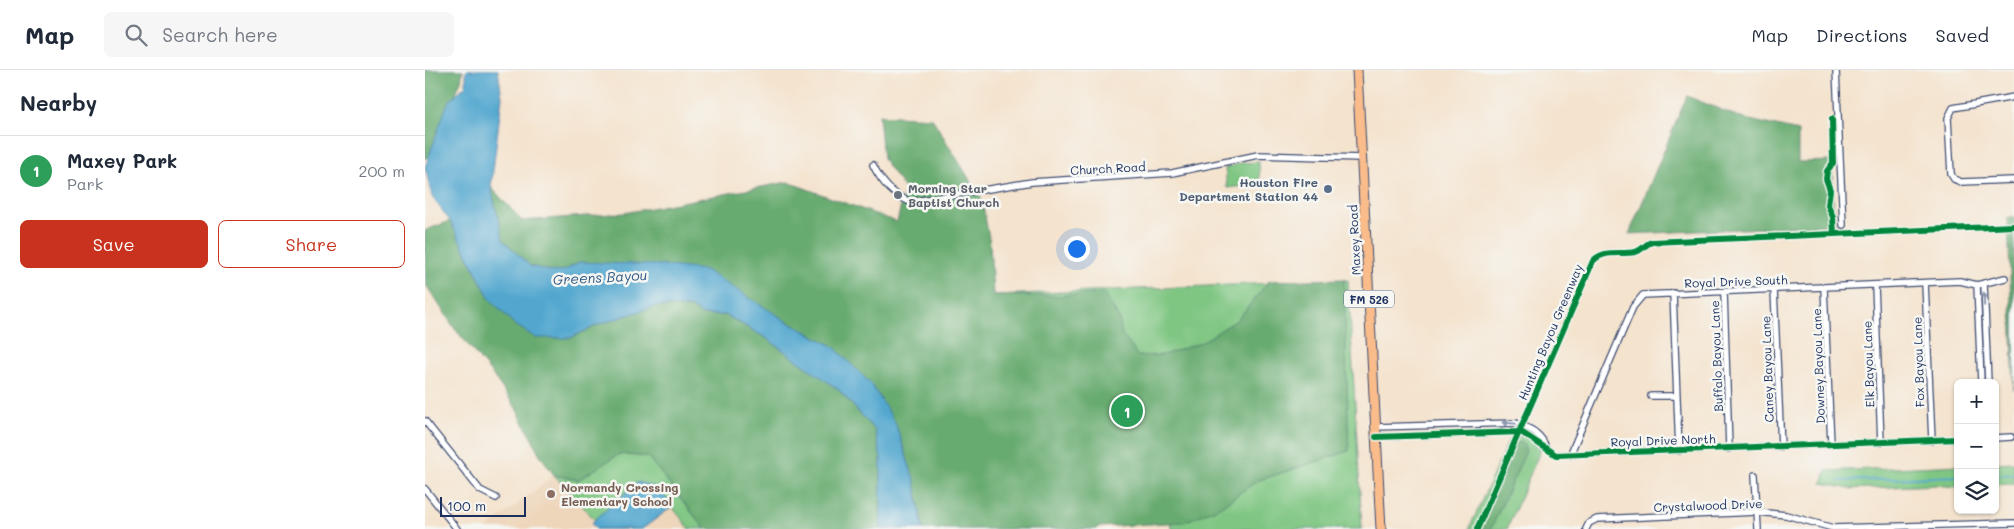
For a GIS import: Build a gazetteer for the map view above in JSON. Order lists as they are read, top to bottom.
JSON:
{
  "streets": {
    "main road": ["Maxey Road", "FM 526"],
    "street": [
      "Church Road",
      "Royal Drive South",
      "Buffalo Bayou Lane",
      "Fox Bayou Lane",
      "Elk Bayou Lane",
      "Downey Bayou Lane",
      "Caney Bayou Lane",
      "Royal Drive North",
      "Crystalwood Drive"
    ],
    "cycle path": ["Hunting Bayou Greenway"]
  },
  "crossings": [
    ["Church Road", "Maxey Road"],
    ["Maxey Road", "Royal Drive North"],
    ["Royal Drive South", "Buffalo Bayou Lane"],
    ["Royal Drive South", "Fox Bayou Lane"],
    ["Royal Drive South", "Elk Bayou Lane"],
    ["Royal Drive South", "Downey Bayou Lane"],
    ["Royal Drive South", "Caney Bayou Lane"],
    ["Royal Drive South", "Royal Drive North"],
    ["Buffalo Bayou Lane", "Royal Drive North"],
    ["Fox Bayou Lane", "Royal Drive North"],
    ["Elk Bayou Lane", "Royal Drive North"],
    ["Downey Bayou Lane", "Royal Drive North"],
    ["Caney Bayou Lane", "Royal Drive North"]
  ],
  "water": ["Greens Bayou"],
  "places": ["Houston Fire Department Station 44", "Morning Star Baptist Church", "Normandy Crossing Elementary School"],
  "scale_bar": "100 m",
  "page": {
    "header": "Map",
    "search": "Search here",
    "nav": ["Map", "Directions", "Saved"],
    "heading": "Nearby",
    "list": [
      {
        "mark": "1",
        "name": "Maxey Park",
        "note": "Park",
        "value": "200 m"
      }
    ],
    "buttons": ["Save", "Share"],
    "map_buttons": ["+", "−"],
    "pins": "1",
    "scale": "100 m"
  }
}
